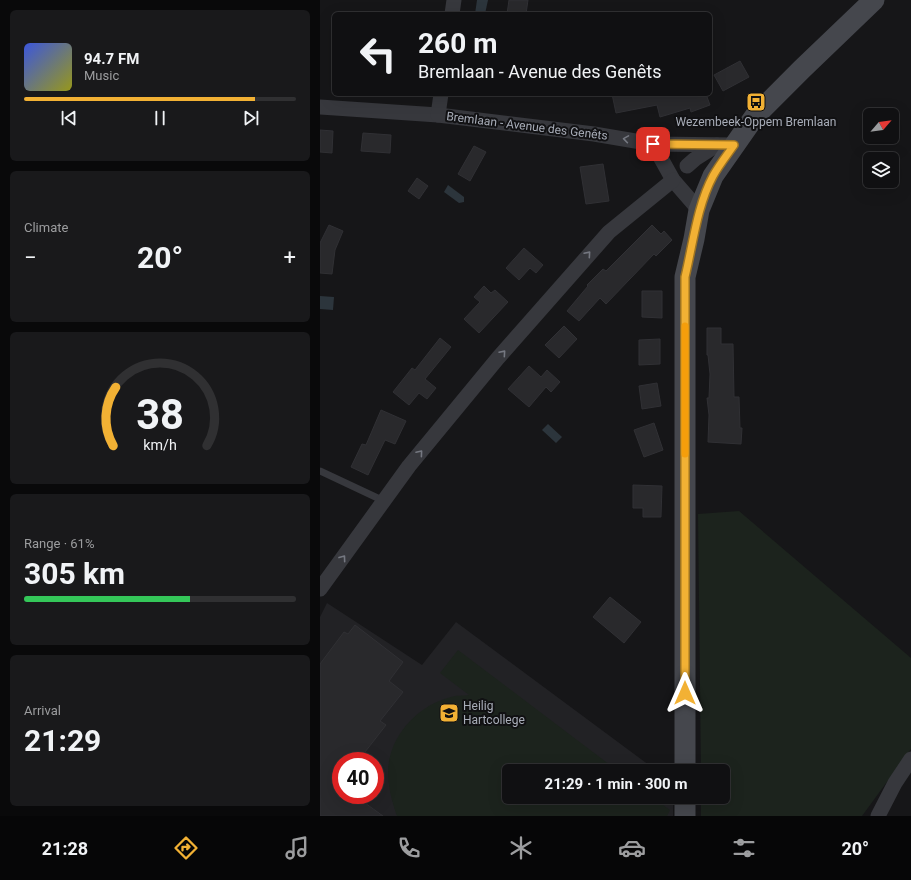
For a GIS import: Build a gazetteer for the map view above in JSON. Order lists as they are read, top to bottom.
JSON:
{
  "streets": {
    "street": ["Bremlaan - Avenue des Genêts"]
  },
  "one_way": ["Bremlaan - Avenue des Genêts"],
  "places": {
    "bus stop": ["Wezembeek-Oppem Bremlaan"],
    "school or university": ["Heilig Hartcollege"]
  },
  "north": "top right",
  "page": {
    "turn": ["260 m", "Bremlaan - Avenue des Genêts"],
    "song": ["94.7 FM", "Music"],
    "tile": [
      "Climate",
      ["Range · 61%", "305 km"],
      ["Arrival", "21:29"]
    ],
    "heat": ["−", "20°", "+"],
    "limit": "40",
    "trip": "21:29 · 1 min · 300 m",
    "tabs": ["21:28", "20°"],
    "gauge": ["38", "km/h"]
  }
}
